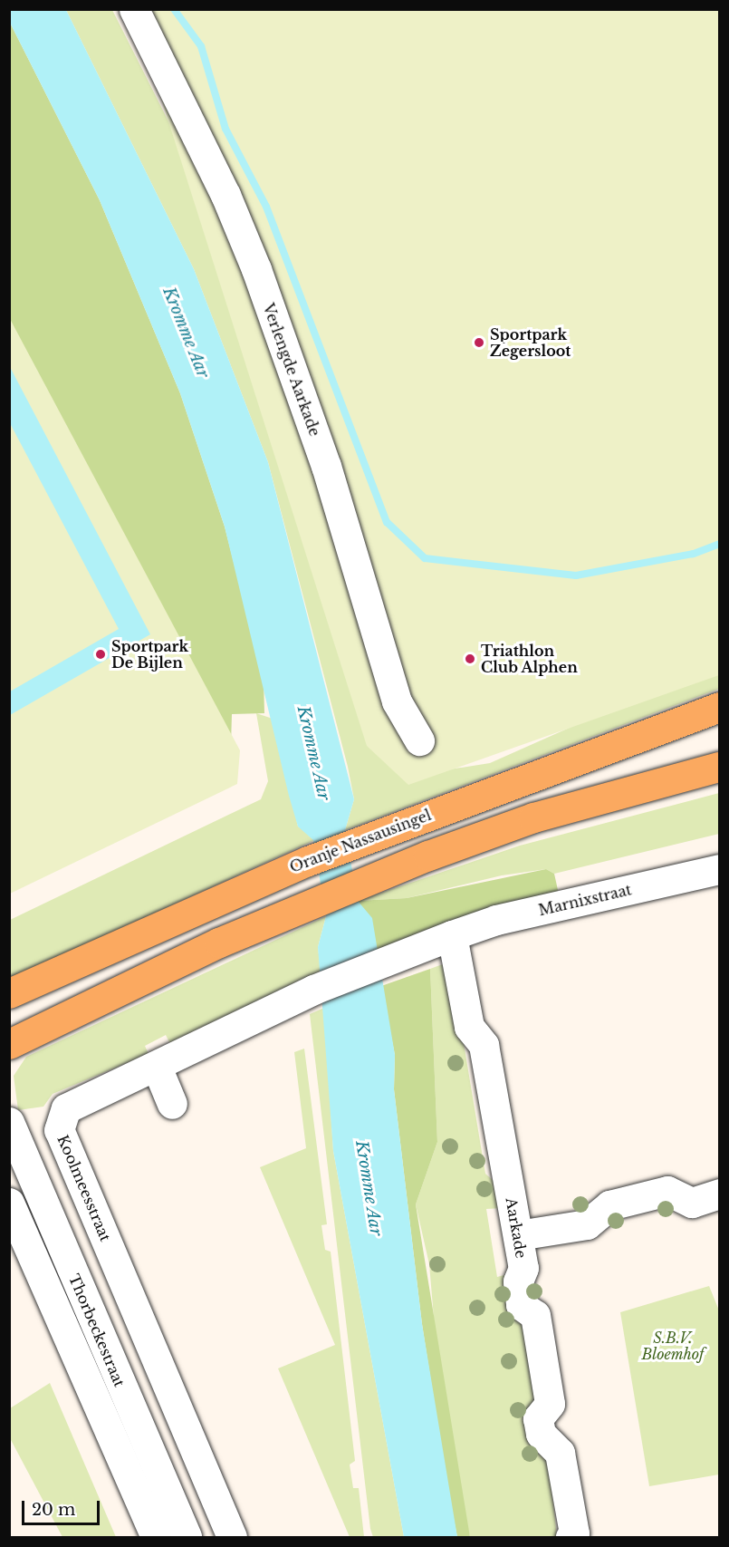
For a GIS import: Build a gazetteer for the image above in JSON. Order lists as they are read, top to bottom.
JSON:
{
  "streets": {
    "main road": ["Oranje Nassausingel"],
    "street": [
      "Verlengde Aarkade",
      "Marnixstraat",
      "Koolmeesstraat",
      "Aarkade",
      "Thorbeckestraat"
    ]
  },
  "crossings": [
    ["Marnixstraat", "Koolmeesstraat"],
    ["Marnixstraat", "Aarkade"],
    ["Koolmeesstraat", "Aarkade"]
  ],
  "water": ["Kromme Aar"],
  "parks": ["S.B.V. Bloemhof"],
  "places": ["Sportpark Zegersloot", "Sportpark De Bijlen", "Triathlon Club Alphen"],
  "scale_bar": "20 m"
}
